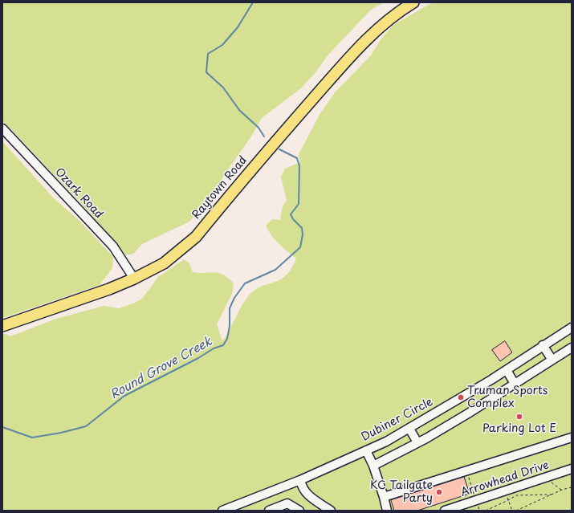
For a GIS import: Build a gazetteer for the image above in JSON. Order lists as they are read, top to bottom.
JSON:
{
  "streets": {
    "main road": ["Raytown Road"],
    "street": ["Ozark Road", "Dubiner Circle", "Arrowhead Drive"]
  },
  "crossings": [
    ["Raytown Road", "Ozark Road"]
  ],
  "water": ["Round Grove Creek"],
  "places": ["Truman Sports Complex", "Parking Lot E", "KC Tailgate Party"]
}
